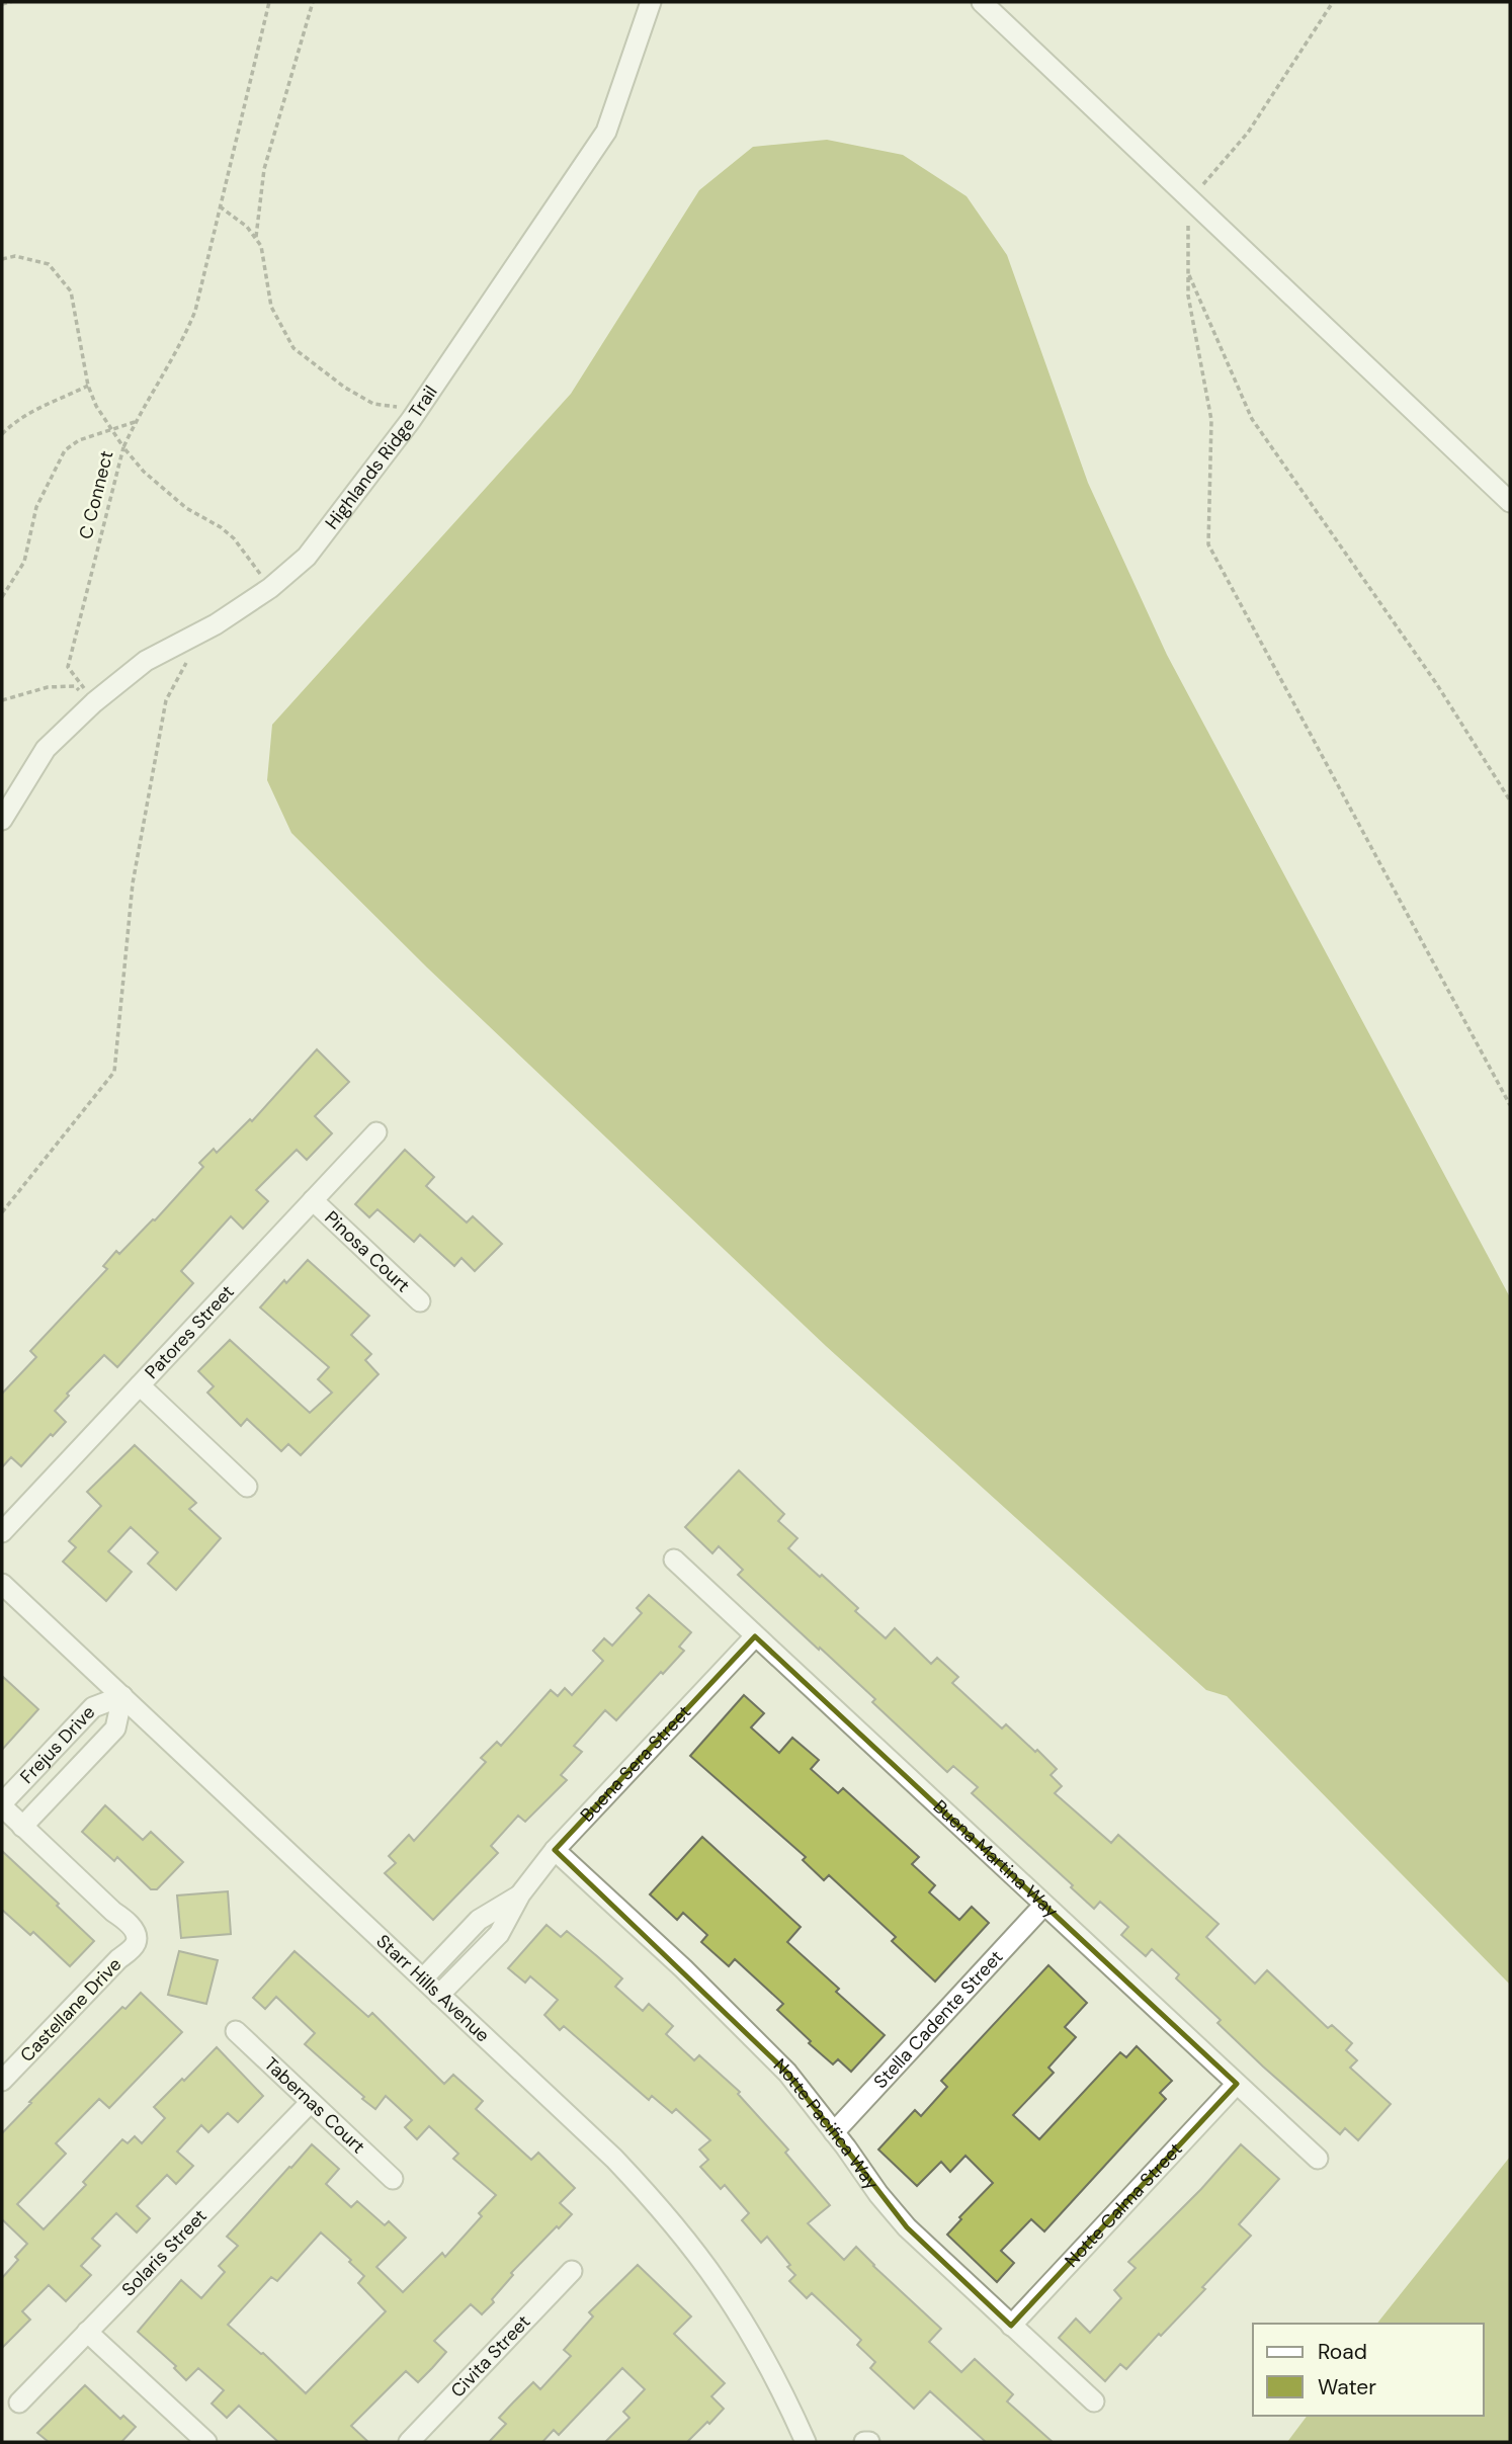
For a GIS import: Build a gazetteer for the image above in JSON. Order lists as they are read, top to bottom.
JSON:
{
  "streets": {
    "street": [
      "Highlands Ridge Trail",
      "Pinosa Court",
      "Patores Street",
      "Frejus Drive",
      "Buena Sera Street",
      "Buena Martina Way",
      "Starr Hills Avenue",
      "Castellane Drive",
      "Stella Cadente Street",
      "Tabernas Court",
      "Notte Pacifica Way",
      "Notte Calma Street",
      "Solaris Street",
      "Civita Street"
    ],
    "path": ["C Connect"]
  },
  "crossings": [
    ["Highlands Ridge Trail", "C Connect"],
    ["Pinosa Court", "Patores Street"],
    ["Frejus Drive", "Starr Hills Avenue"],
    ["Frejus Drive", "Castellane Drive"],
    ["Buena Sera Street", "Buena Martina Way"],
    ["Buena Sera Street", "Starr Hills Avenue"],
    ["Buena Sera Street", "Notte Pacifica Way"],
    ["Buena Martina Way", "Stella Cadente Street"],
    ["Buena Martina Way", "Notte Calma Street"],
    ["Stella Cadente Street", "Notte Pacifica Way"],
    ["Tabernas Court", "Solaris Street"],
    ["Notte Pacifica Way", "Notte Calma Street"]
  ],
  "legend": ["Road", "Water"]
}
